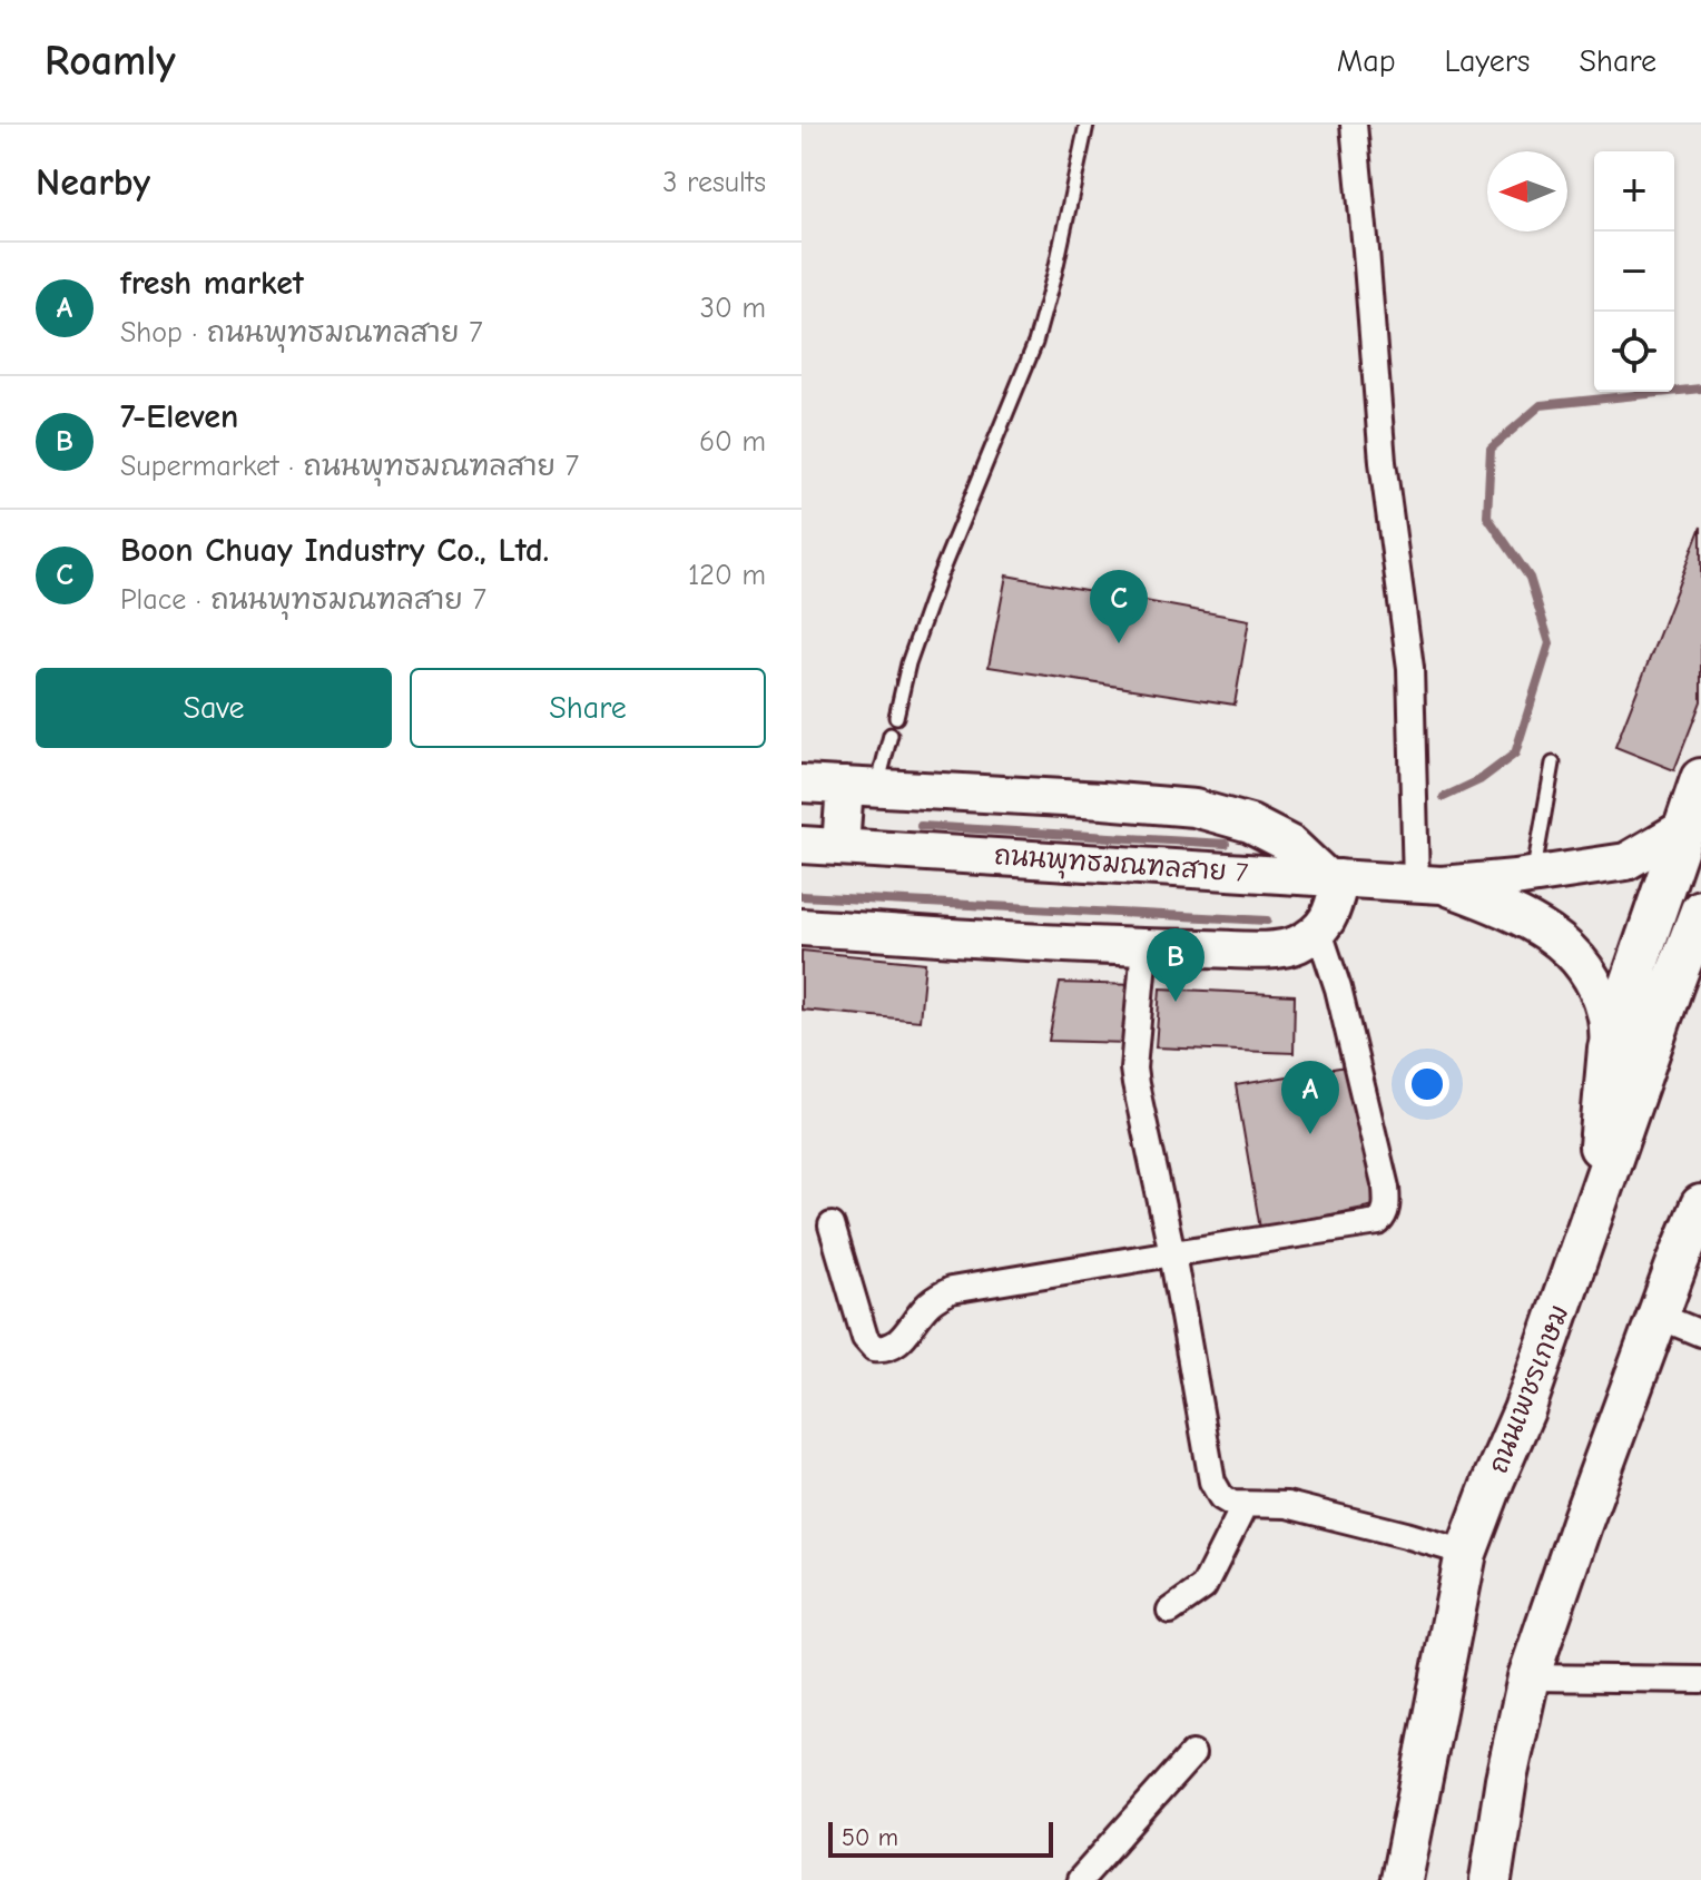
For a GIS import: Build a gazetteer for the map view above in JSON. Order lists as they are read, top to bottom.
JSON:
{
  "streets": {
    "main road": ["ถนนพุทธมณฑลสาย 7", "ถนนเพชรเกษม"]
  },
  "scale_bar": "50 m",
  "north": "left",
  "page": {
    "header": "Roamly",
    "nav": ["Map", "Layers", "Share"],
    "heading": ["Nearby", "3 results"],
    "map_buttons": ["+", "−"],
    "list": [
      {
        "mark": "A",
        "name": "fresh market",
        "note": "Shop · ถนนพุทธมณฑลสาย 7",
        "value": "30 m"
      },
      {
        "mark": "B",
        "name": "7-Eleven",
        "note": "Supermarket · ถนนพุทธมณฑลสาย 7",
        "value": "60 m"
      },
      {
        "mark": "C",
        "name": "Boon Chuay Industry Co., Ltd.",
        "note": "Place · ถนนพุทธมณฑลสาย 7",
        "value": "120 m"
      }
    ],
    "pins": ["C", "B", "A"],
    "buttons": ["Save", "Share"],
    "scale": "50 m"
  }
}
